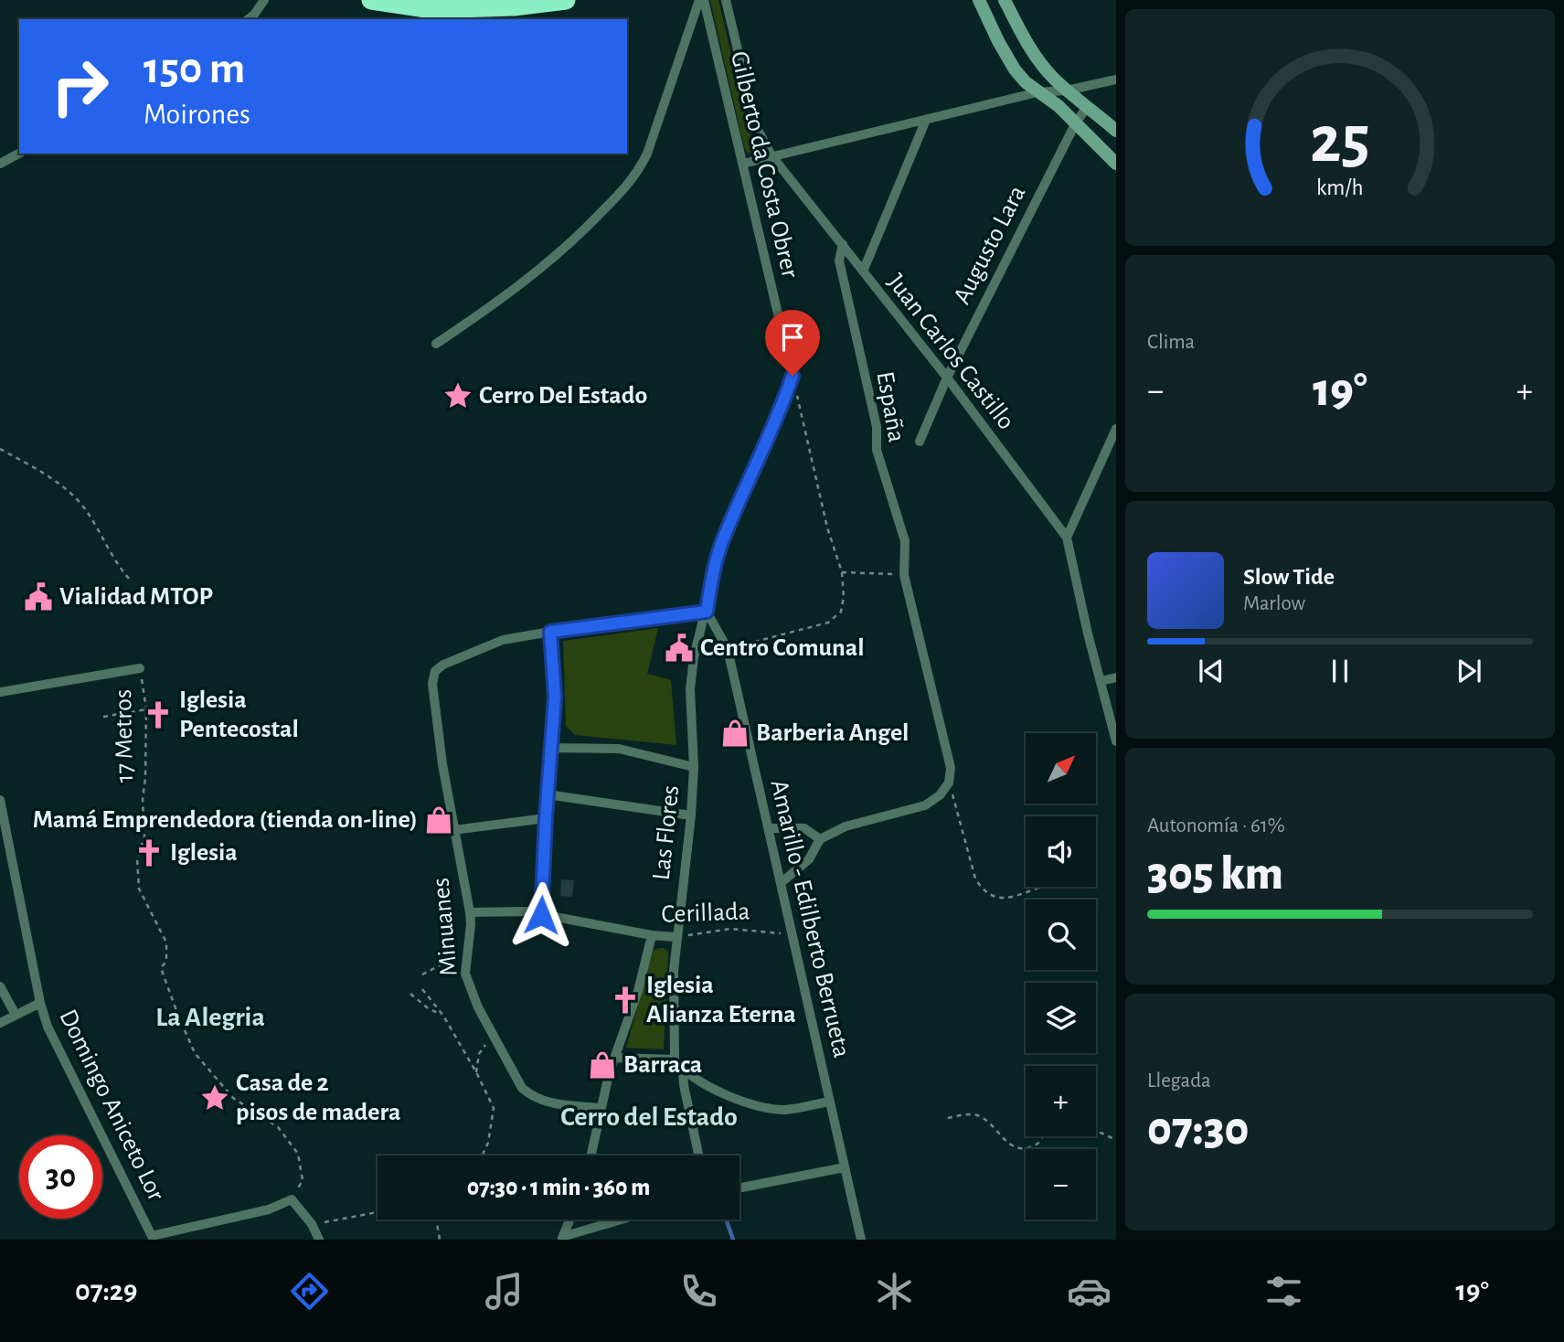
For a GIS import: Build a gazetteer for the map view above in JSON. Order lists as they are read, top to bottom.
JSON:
{
  "streets": {
    "street": [
      "Gilberto da Costa Obrer",
      "Augusto Lara",
      "Juan Carlos Castillo",
      "España",
      "Las Flores",
      "Cerillada",
      "Amarillo - Edilberto Berrueta",
      "Minuanes",
      "Domingo Aniceto Lor"
    ],
    "path": ["17 Metros"]
  },
  "crossings": [
    ["Gilberto da Costa Obrer", "Las Flores"],
    ["Augusto Lara", "Juan Carlos Castillo"],
    ["Juan Carlos Castillo", "España"],
    ["Las Flores", "Cerillada"],
    ["Las Flores", "Amarillo - Edilberto Berrueta"],
    ["Cerillada", "Amarillo - Edilberto Berrueta"],
    ["Cerillada", "Minuanes"]
  ],
  "districts": ["La Alegria", "Cerro del Estado"],
  "places": {
    "place": ["Cerro Del Estado", "Casa de 2 pisos de madera"],
    "public building": ["Vialidad MTOP", "Centro Comunal"],
    "church": ["Iglesia Pentecostal", "Iglesia", "Iglesia Alianza Eterna"],
    "shop": ["Barberia Angel", "Mamá Emprendedora (tienda on-line)", "Barraca"]
  },
  "north": "top right",
  "page": {
    "turn": ["150 m", "Moirones"],
    "tile": [
      "Clima",
      ["Autonomía · 61%", "305 km"],
      ["Llegada", "07:30"]
    ],
    "heat": ["−", "19°", "+"],
    "song": ["Slow Tide", "Marlow"],
    "map_buttons": ["+", "−"],
    "limit": "30",
    "trip": "07:30 · 1 min · 360 m",
    "tabs": ["07:29", "19°"],
    "gauge": ["25", "km/h"]
  }
}
